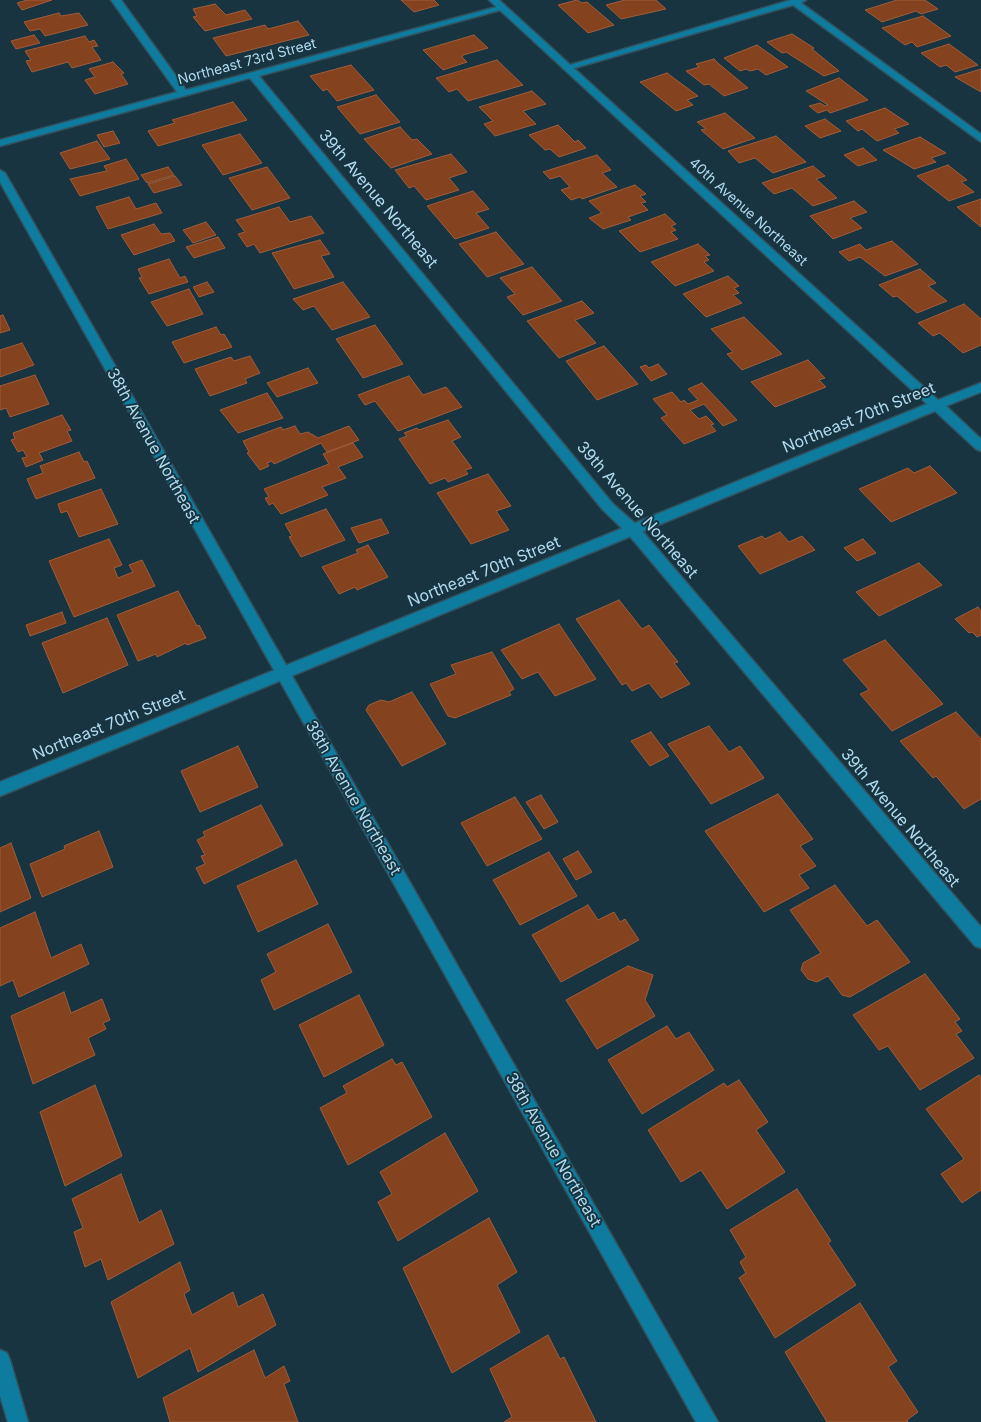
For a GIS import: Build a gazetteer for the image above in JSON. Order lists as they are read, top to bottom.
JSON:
{
  "streets": {
    "street": [
      "Northeast 73rd Street",
      "39th Avenue Northeast",
      "40th Avenue Northeast",
      "Northeast 70th Street",
      "38th Avenue Northeast"
    ]
  },
  "crossings": [
    ["Northeast 73rd Street", "39th Avenue Northeast"],
    ["Northeast 73rd Street", "40th Avenue Northeast"],
    ["39th Avenue Northeast", "Northeast 70th Street"],
    ["40th Avenue Northeast", "Northeast 70th Street"],
    ["Northeast 70th Street", "38th Avenue Northeast"]
  ]
}
